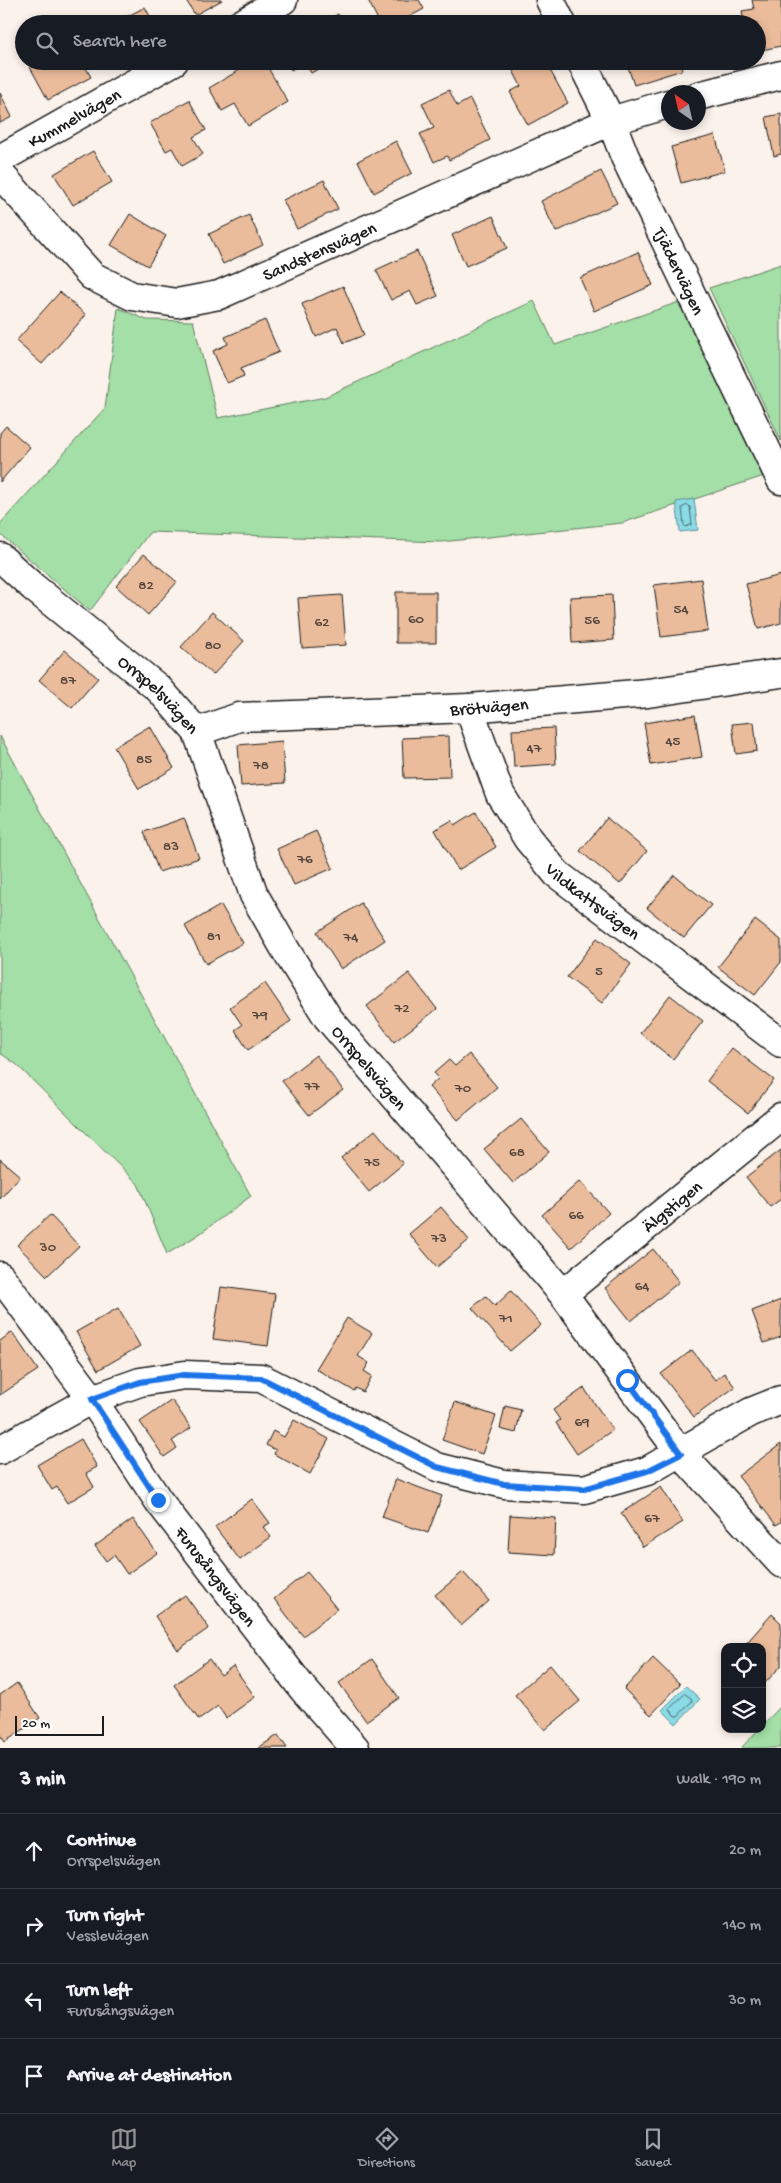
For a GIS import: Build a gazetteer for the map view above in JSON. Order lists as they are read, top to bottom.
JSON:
{
  "streets": {
    "street": [
      "Kummelvägen",
      "Sandstensvägen",
      "Tjädervägen",
      "Orrspelsvägen",
      "Brötvägen",
      "Vildkattsvägen",
      "Älgstigen",
      "Furusångsvägen"
    ]
  },
  "crossings": [
    ["Sandstensvägen", "Tjädervägen"],
    ["Orrspelsvägen", "Brötvägen"],
    ["Orrspelsvägen", "Älgstigen"],
    ["Brötvägen", "Vildkattsvägen"]
  ],
  "house_numbers": [
    "82",
    "54",
    "60",
    "56",
    "62",
    "80",
    "87",
    "45",
    "47",
    "85",
    "78",
    "83",
    "76",
    "81",
    "74",
    "5",
    "72",
    "79",
    "77",
    "70",
    "68",
    "75",
    "66",
    "73",
    "30",
    "64",
    "71",
    "69",
    "67"
  ],
  "scale_bar": "20 m",
  "north": "top left",
  "page": {
    "search": "Search here",
    "scale": "20 m",
    "heading": ["3 min", "Walk · 190 m"],
    "list": [
      ["Continue", "Orrspelsvägen", "20 m"],
      ["Turn right", "Vesslevägen", "140 m"],
      ["Turn left", "Furusångsvägen", "30 m"],
      "Arrive at destination"
    ],
    "nav": ["Map", "Directions", "Saved"]
  }
}
